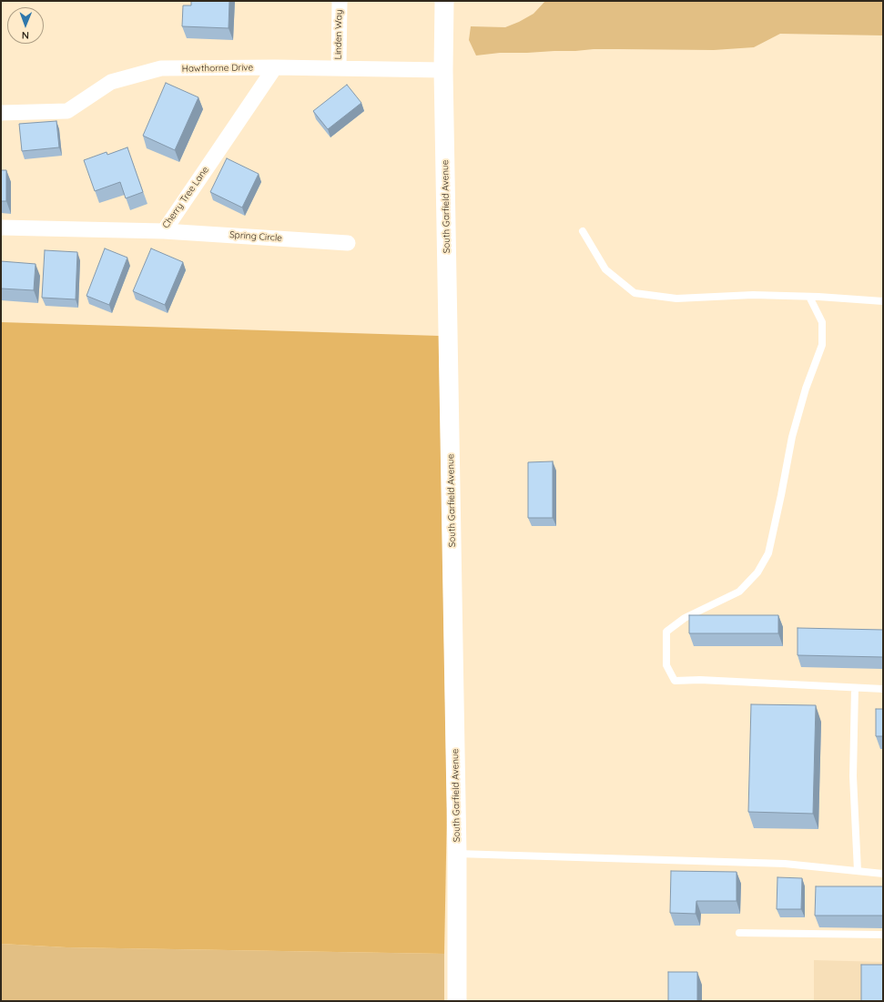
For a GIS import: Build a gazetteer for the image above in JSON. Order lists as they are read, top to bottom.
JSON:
{
  "streets": {
    "street": [
      "Linden Way",
      "Hawthorne Drive",
      "Cherry Tree Lane",
      "South Garfield Avenue",
      "Spring Circle"
    ]
  },
  "crossings": [
    ["Linden Way", "Hawthorne Drive"],
    ["Hawthorne Drive", "Cherry Tree Lane"],
    ["Hawthorne Drive", "South Garfield Avenue"],
    ["Cherry Tree Lane", "Spring Circle"]
  ],
  "north": "bottom"
}
